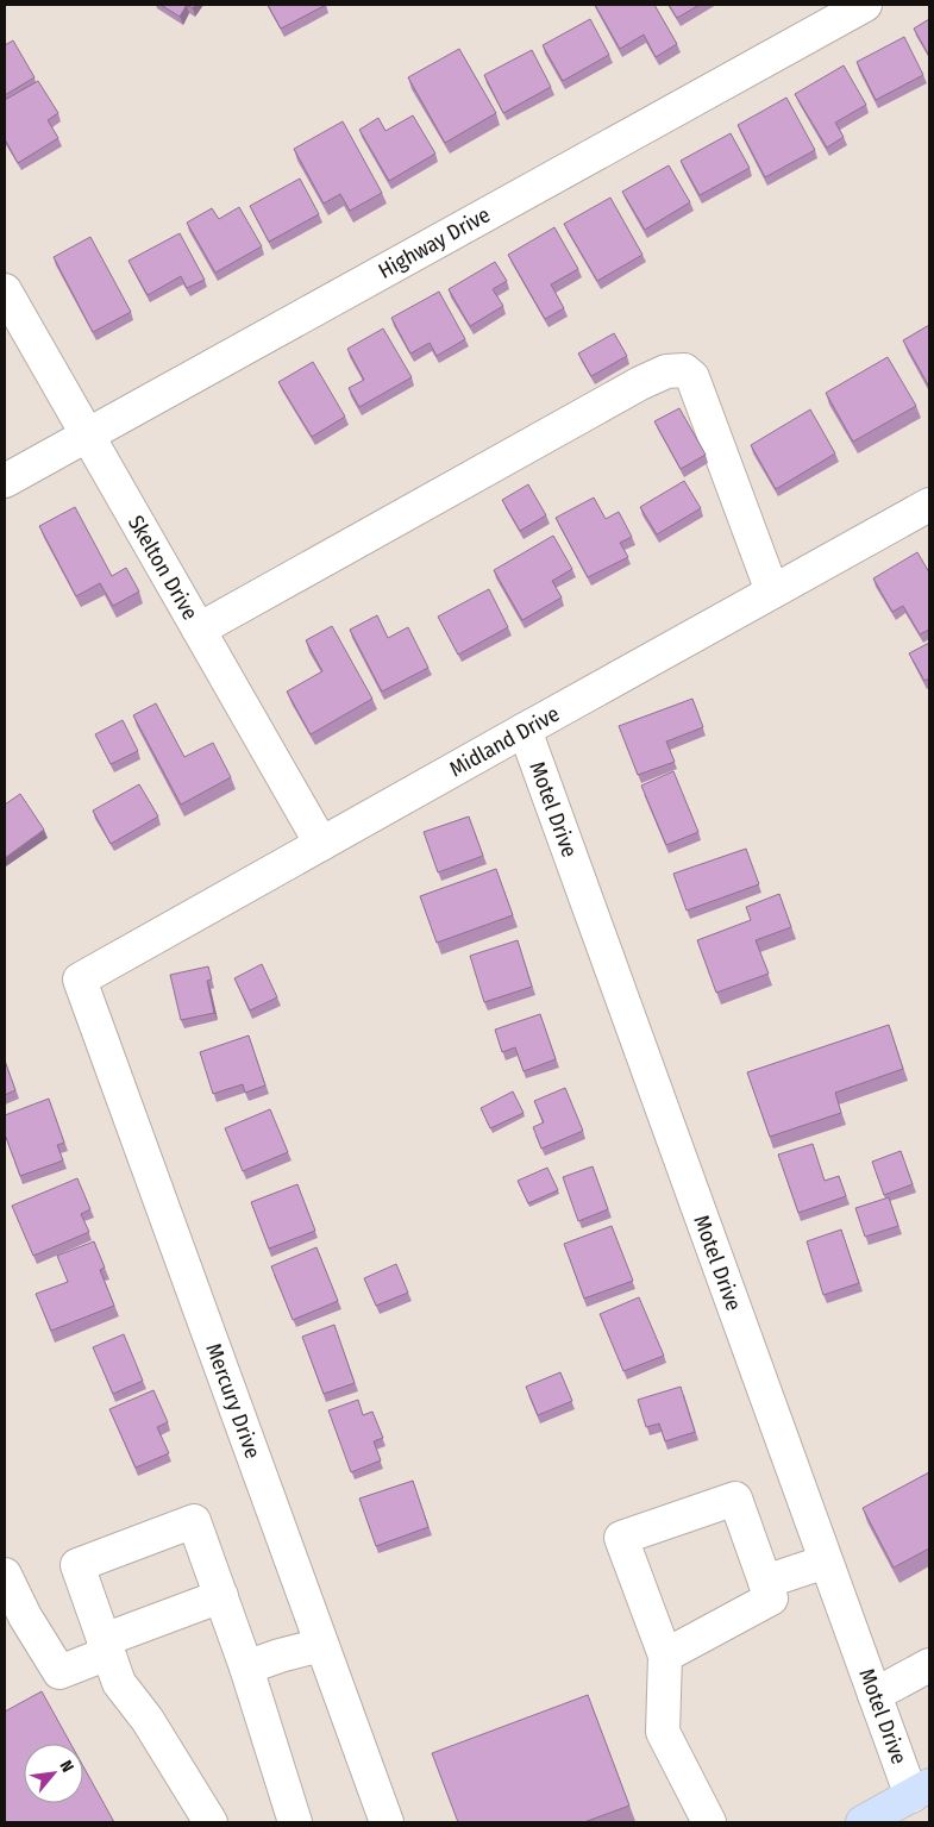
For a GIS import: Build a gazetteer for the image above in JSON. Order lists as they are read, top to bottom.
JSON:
{
  "streets": {
    "street": [
      "Highway Drive",
      "Skelton Drive",
      "Midland Drive",
      "Motel Drive",
      "Mercury Drive"
    ]
  },
  "crossings": [
    ["Highway Drive", "Skelton Drive"],
    ["Skelton Drive", "Midland Drive"],
    ["Midland Drive", "Motel Drive"],
    ["Midland Drive", "Mercury Drive"]
  ],
  "north": "top right"
}
